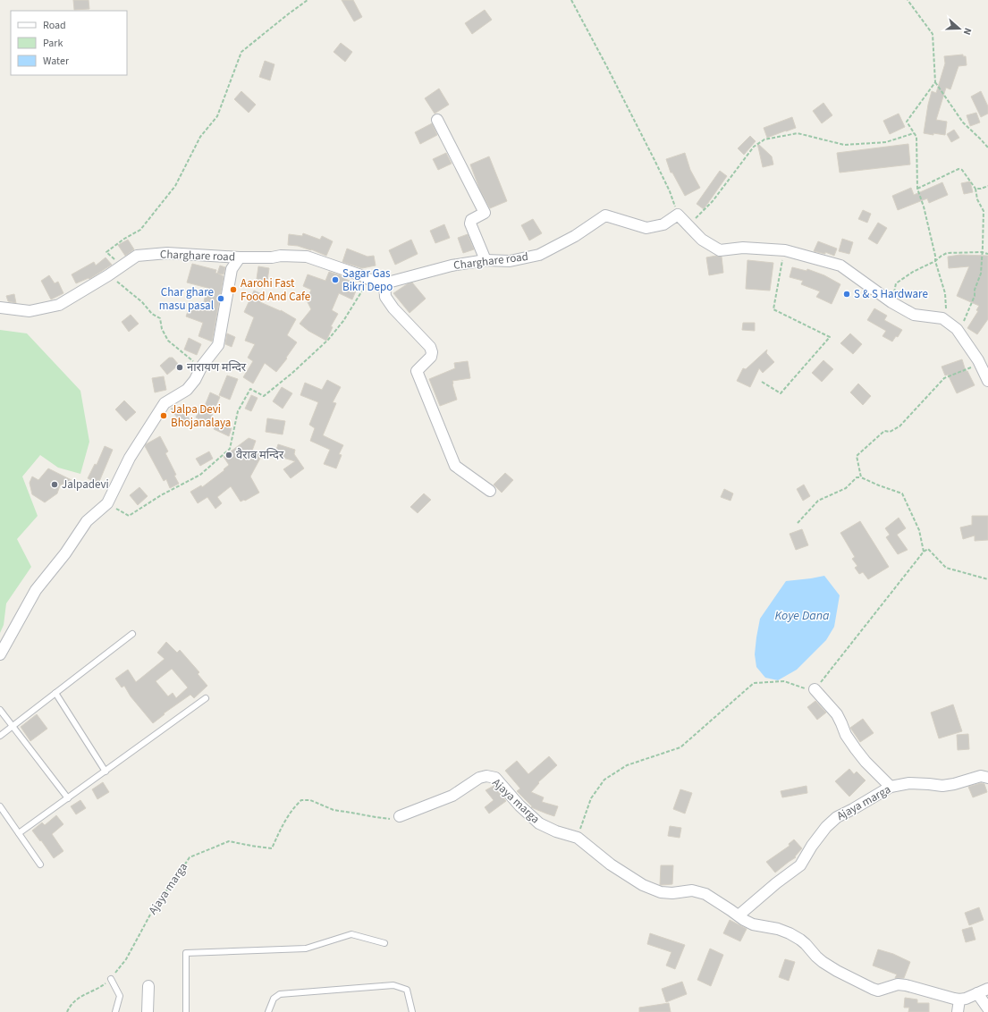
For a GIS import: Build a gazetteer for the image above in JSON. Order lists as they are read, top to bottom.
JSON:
{
  "streets": {
    "street": ["Charghare road", "Ajaya marga"]
  },
  "water": ["Koye Dana"],
  "places": [
    "Sagar Gas Bikri Depo",
    "Aarohi Fast Food And Cafe",
    "S & S Hardware",
    "Char ghare masu pasal",
    "नारायण मन्दिर",
    "Jalpa Devi Bhojanalaya",
    "वैराब मन्दिर",
    "Jalpadevi"
  ],
  "legend": ["Road", "Park", "Water"],
  "north": "right"
}
